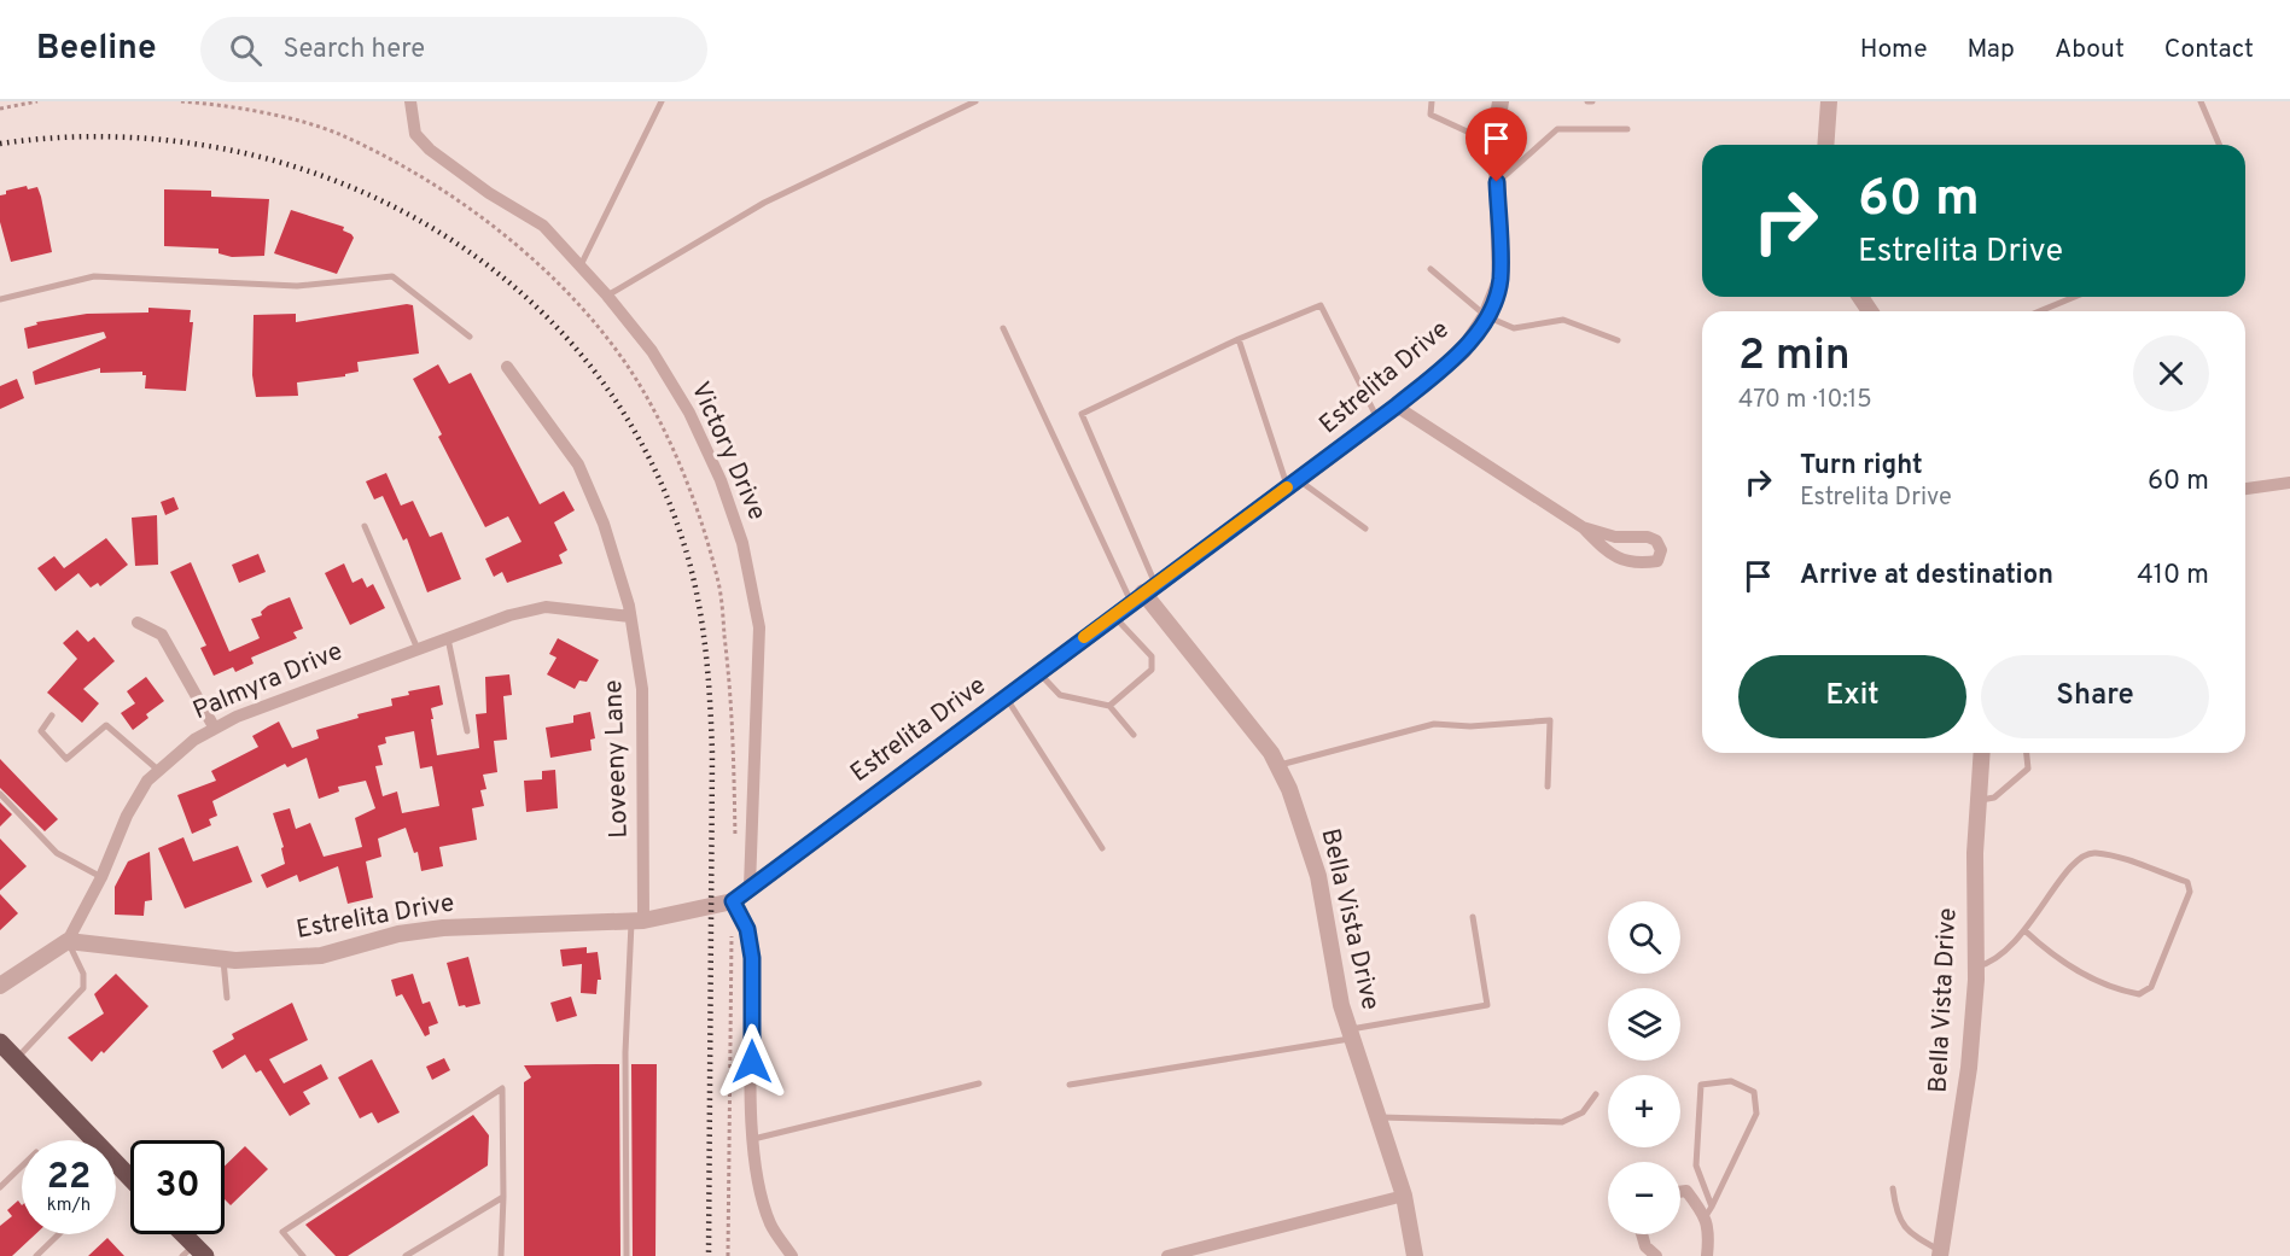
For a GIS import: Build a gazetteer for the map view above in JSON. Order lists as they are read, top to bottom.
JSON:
{
  "streets": {
    "street": [
      "Estrelita Drive",
      "Victory Drive",
      "Palmyra Drive",
      "Loveeny Lane",
      "Bella Vista Drive"
    ]
  },
  "crossings": [
    ["Estrelita Drive", "Victory Drive"],
    ["Estrelita Drive", "Palmyra Drive"],
    ["Estrelita Drive", "Loveeny Lane"],
    ["Estrelita Drive", "Bella Vista Drive"],
    ["Palmyra Drive", "Loveeny Lane"]
  ],
  "page": {
    "header": "Beeline",
    "search": "Search here",
    "nav": [
      "Home",
      "Map",
      "About",
      "Contact"
    ],
    "turn": ["60 m", "Estrelita Drive"],
    "heading": ["2 min", "470 m · 10:15"],
    "list": [
      {
        "name": "Turn right",
        "note": "Estrelita Drive",
        "value": "60 m"
      },
      {
        "name": "Arrive at destination",
        "value": "410 m"
      }
    ],
    "buttons": ["Exit", "Share"],
    "map_buttons": ["+", "−"],
    "speed": "22 km/h",
    "limit": "30"
  }
}
